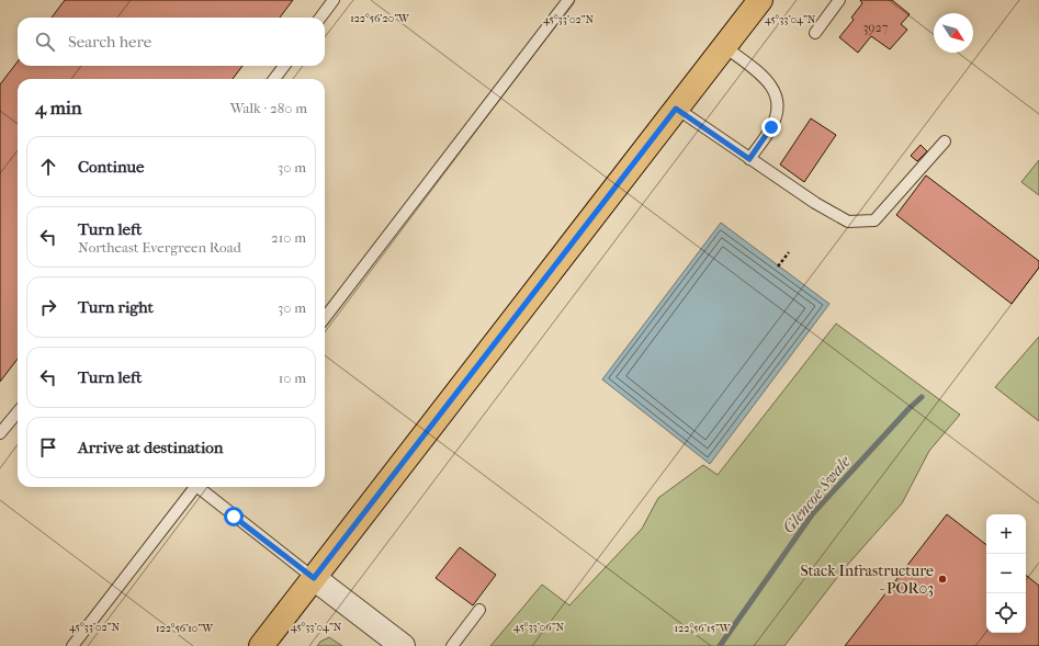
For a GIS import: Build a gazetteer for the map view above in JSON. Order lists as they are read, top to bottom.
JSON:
{
  "water": ["Glencoe Swale"],
  "places": ["Stack Infrastructure - POR03"],
  "house_numbers": ["3927"],
  "north": "bottom right",
  "page": {
    "search": "Search here",
    "heading": ["4 min", "Walk · 280 m"],
    "list": [
      ["Continue", "30 m"],
      ["Turn left", "Northeast Evergreen Road", "210 m"],
      ["Turn right", "30 m"],
      ["Turn left", "10 m"],
      "Arrive at destination"
    ],
    "map_buttons": ["+", "−"]
  },
  "coordinates": [
    "122°56'20\"W",
    "45°33'02\"N",
    "45°33'04\"N",
    "45°33'06\"N",
    "122°56'10\"W",
    "122°56'15\"W"
  ]
}
